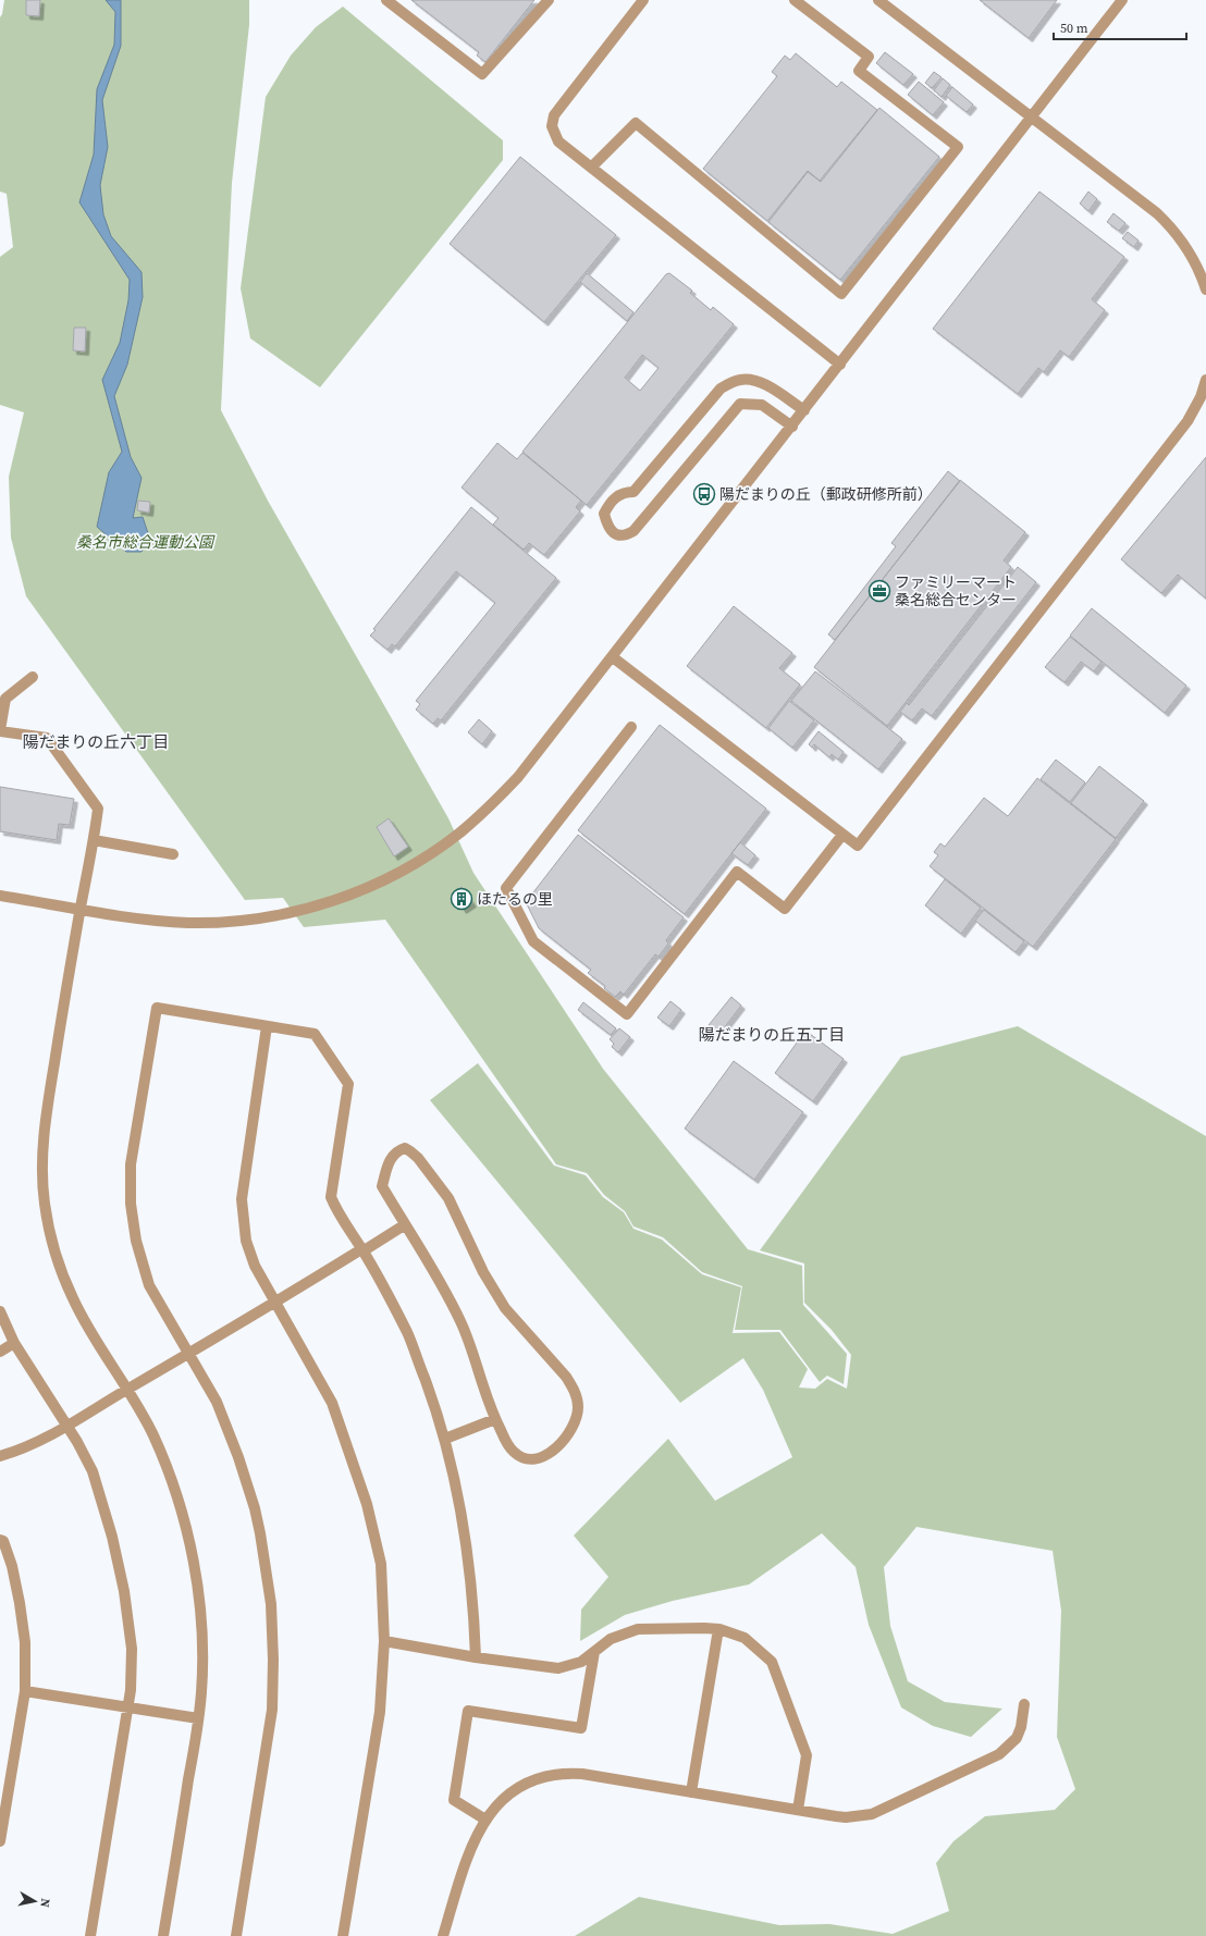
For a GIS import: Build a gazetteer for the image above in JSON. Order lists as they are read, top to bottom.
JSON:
{
  "districts": ["陽だまりの丘六丁目", "陽だまりの丘五丁目"],
  "parks": ["桑名市総合運動公園"],
  "places": {
    "bus stop": ["陽だまりの丘（郵政研修所前）"],
    "office": ["ファミリーマート 桑名総合センター"],
    "building": ["ほたるの里"]
  },
  "scale_bar": "50 m",
  "north": "right"
}
